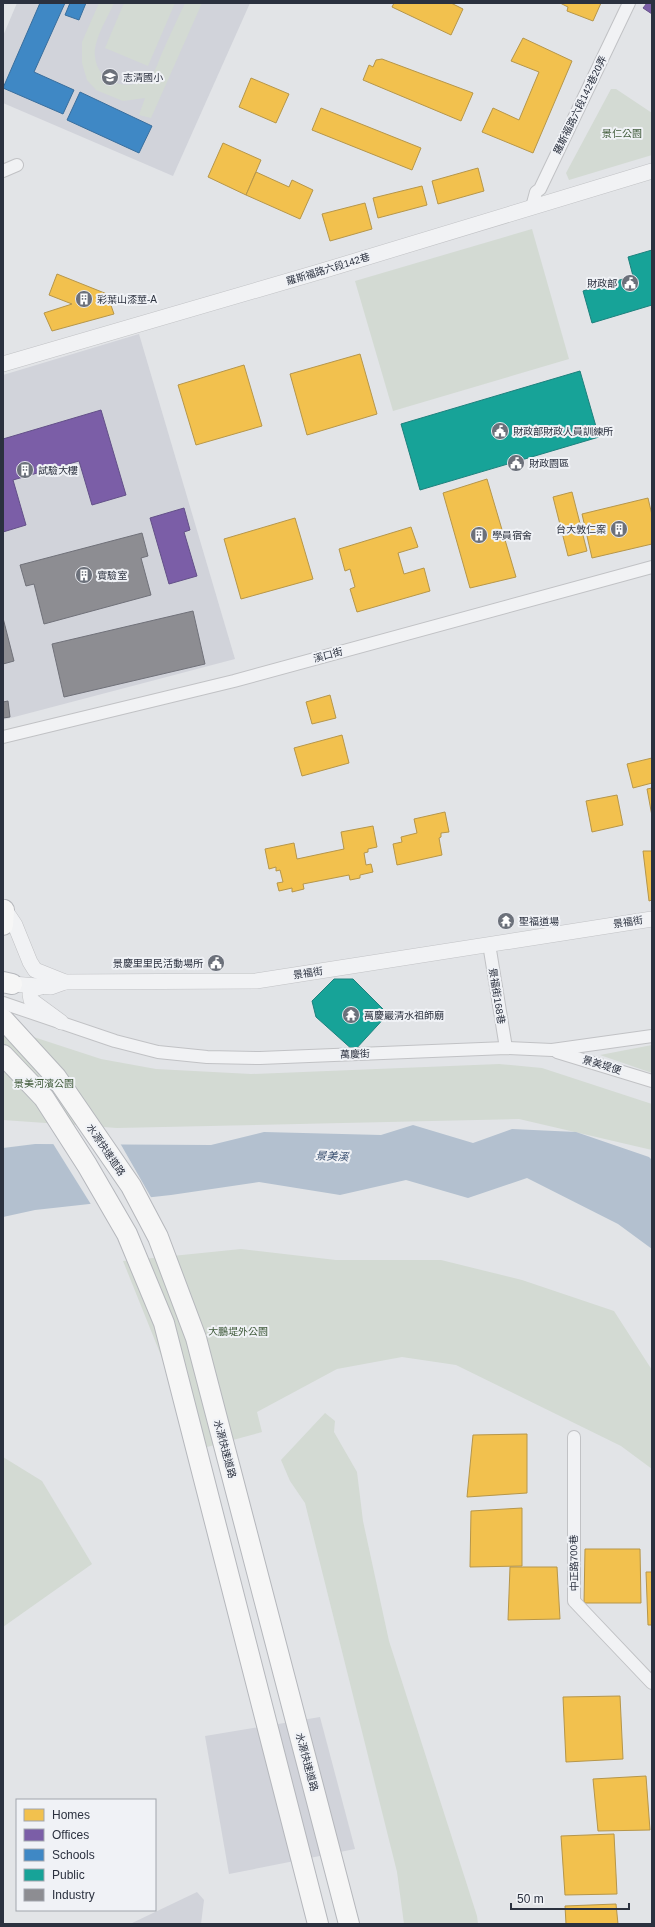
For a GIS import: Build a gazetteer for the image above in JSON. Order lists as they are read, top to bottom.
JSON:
{
  "streets": {
    "highway": ["水源快速道路"],
    "street": [
      "羅斯福路六段142巷20弄",
      "羅斯福路六段142巷",
      "溪口街",
      "景福街",
      "景福街168巷",
      "萬慶街",
      "景美堤便",
      "中正路700巷"
    ]
  },
  "crossings": [
    ["羅斯福路六段142巷20弄", "羅斯福路六段142巷"],
    ["景福街", "景福街168巷"],
    ["景福街168巷", "萬慶街"],
    ["萬慶街", "景美堤便"]
  ],
  "water": ["景美溪"],
  "parks": ["景仁公園", "景美河濱公園", "大鵬堤外公園"],
  "places": {
    "school or university": ["志清國小"],
    "public building": [
      "財政部",
      "財政部財政人員訓練所",
      "財政園區",
      "景慶里里民活動場所"
    ],
    "building": [
      "彩葉山漆莖-A",
      "試驗大樓",
      "台大敦仁案",
      "學員宿舍",
      "實驗室"
    ],
    "temple": ["聖福道場", "萬慶巖清水祖師廟"]
  },
  "legend": [
    "Homes",
    "Offices",
    "Schools",
    "Public",
    "Industry"
  ],
  "scale_bar": "50 m"
}
